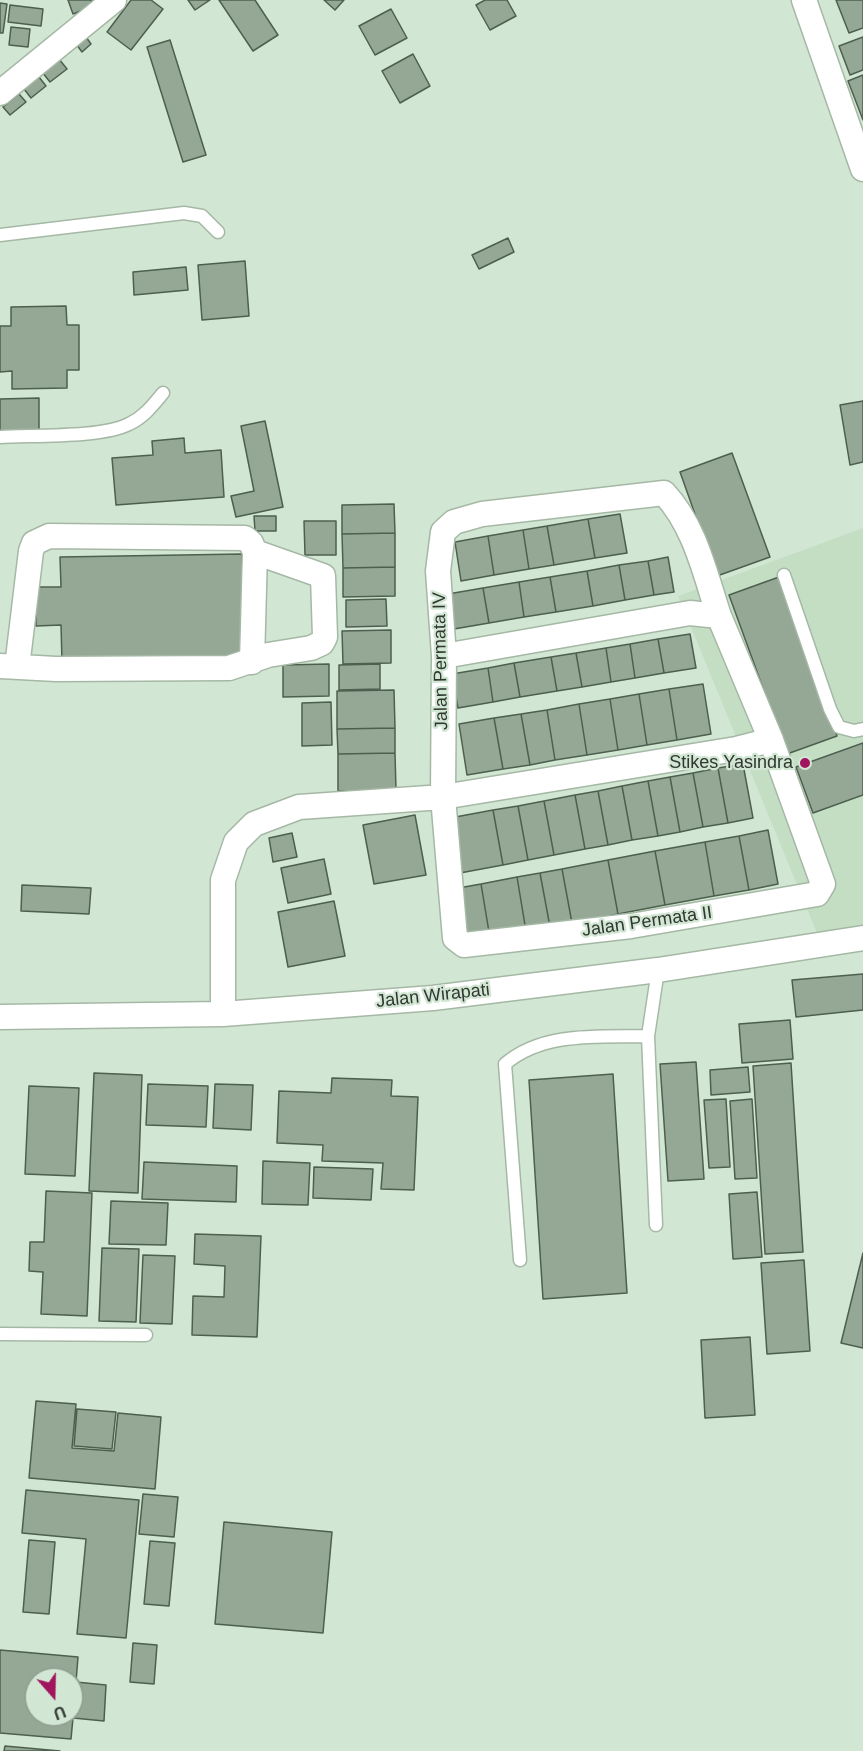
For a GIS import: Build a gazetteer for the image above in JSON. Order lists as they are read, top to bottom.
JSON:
{
  "streets": {
    "street": ["Jalan Permata IV", "Jalan Permata II", "Jalan Wirapati"]
  },
  "crossings": [
    ["Jalan Permata IV", "Jalan Permata II"]
  ],
  "places": ["Stikes Yasindra"],
  "north": "bottom"
}
